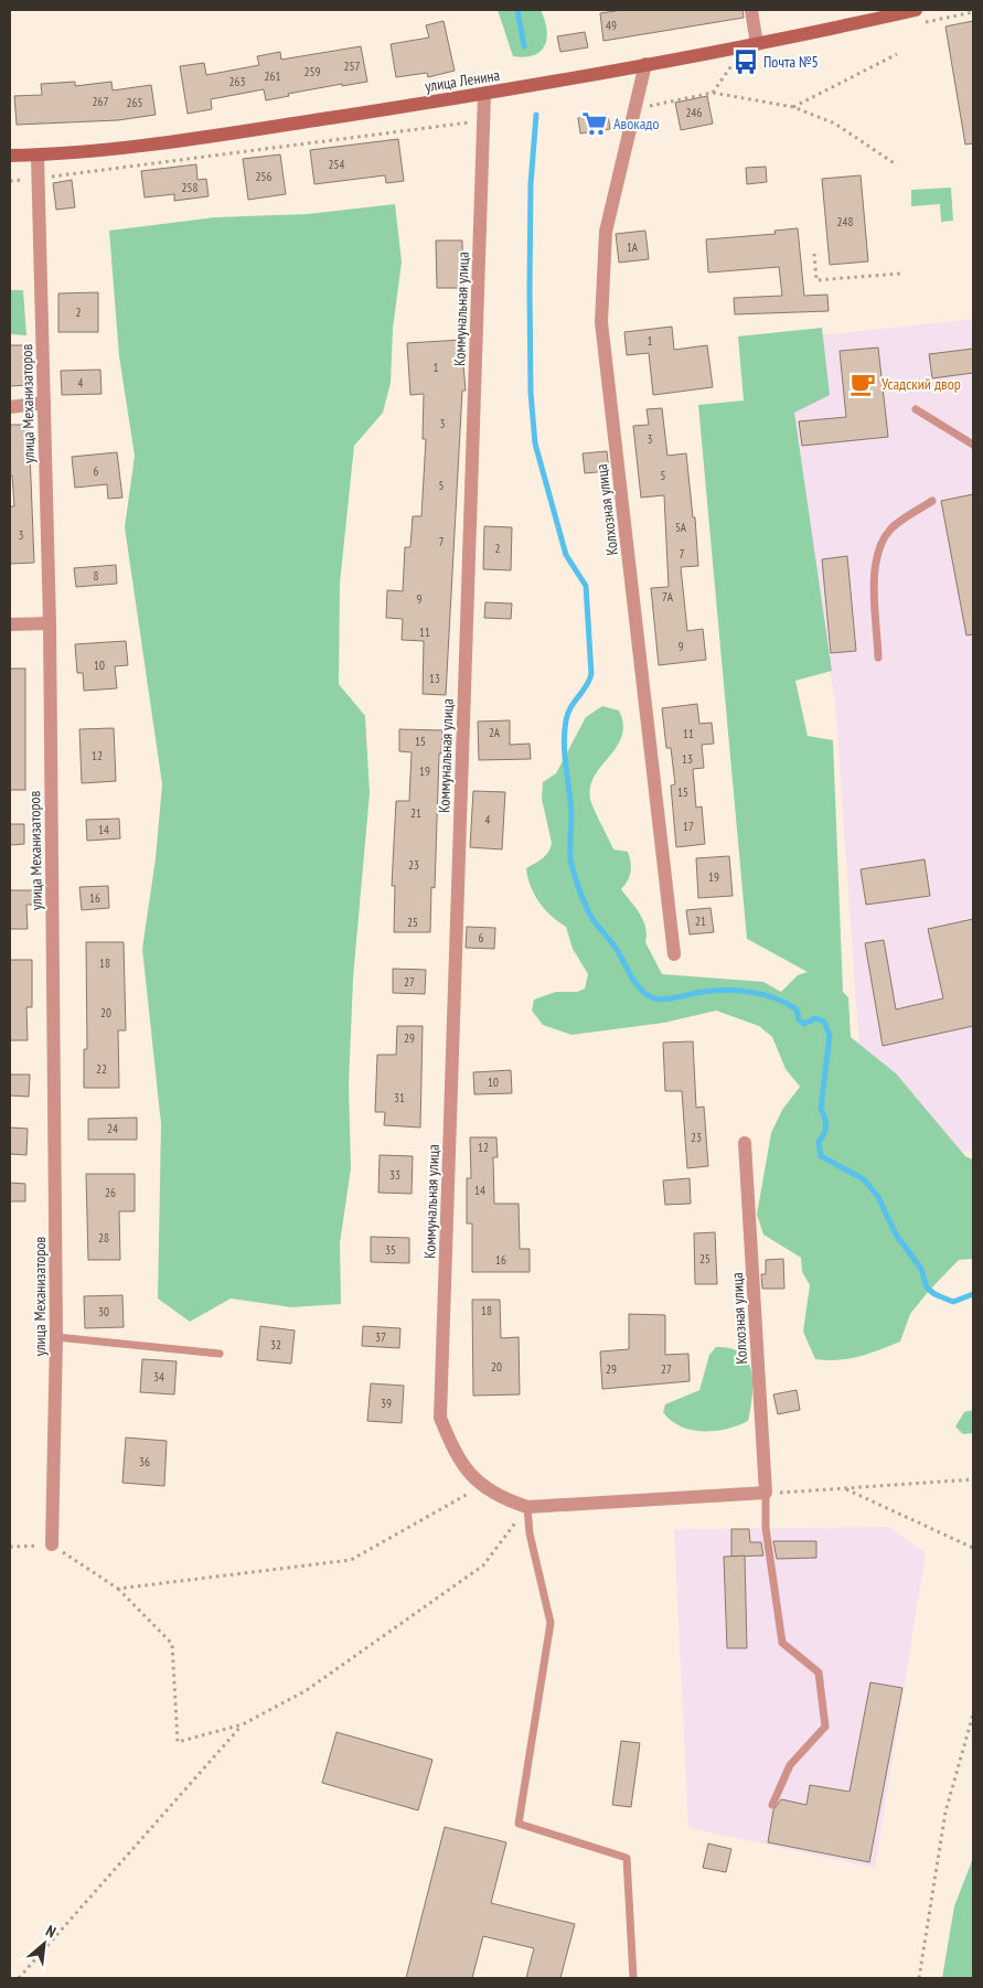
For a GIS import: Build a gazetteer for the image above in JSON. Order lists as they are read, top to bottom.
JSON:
{
  "streets": {
    "street": [
      "улица Ленина",
      "Коммунальная улица",
      "улица Механизаторов",
      "Колхозная улица"
    ]
  },
  "crossings": [
    ["улица Ленина", "Коммунальная улица"],
    ["улица Ленина", "улица Механизаторов"],
    ["улица Ленина", "Колхозная улица"]
  ],
  "places": {
    "bus stop": ["Почта №5"],
    "supermarket": ["Авокадо"],
    "cafe": ["Усадский двор"]
  },
  "house_numbers": [
    "49",
    "257",
    "259",
    "261",
    "263",
    "267",
    "265",
    "246",
    "254",
    "256",
    "258",
    "248",
    "1А",
    "2",
    "1",
    "1",
    "4",
    "3",
    "3",
    "6",
    "5",
    "5",
    "5А",
    "3",
    "7",
    "2",
    "7",
    "8",
    "7А",
    "9",
    "11",
    "9",
    "10",
    "13",
    "2А",
    "11",
    "15",
    "12",
    "13",
    "19",
    "15",
    "21",
    "4",
    "17",
    "14",
    "23",
    "19",
    "16",
    "21",
    "25",
    "6",
    "18",
    "27",
    "20",
    "29",
    "22",
    "10",
    "31",
    "24",
    "23",
    "12",
    "33",
    "14",
    "26",
    "28",
    "35",
    "25",
    "16",
    "18",
    "30",
    "37",
    "32",
    "20",
    "29",
    "27",
    "34",
    "39",
    "36"
  ],
  "north": "top right"
}
